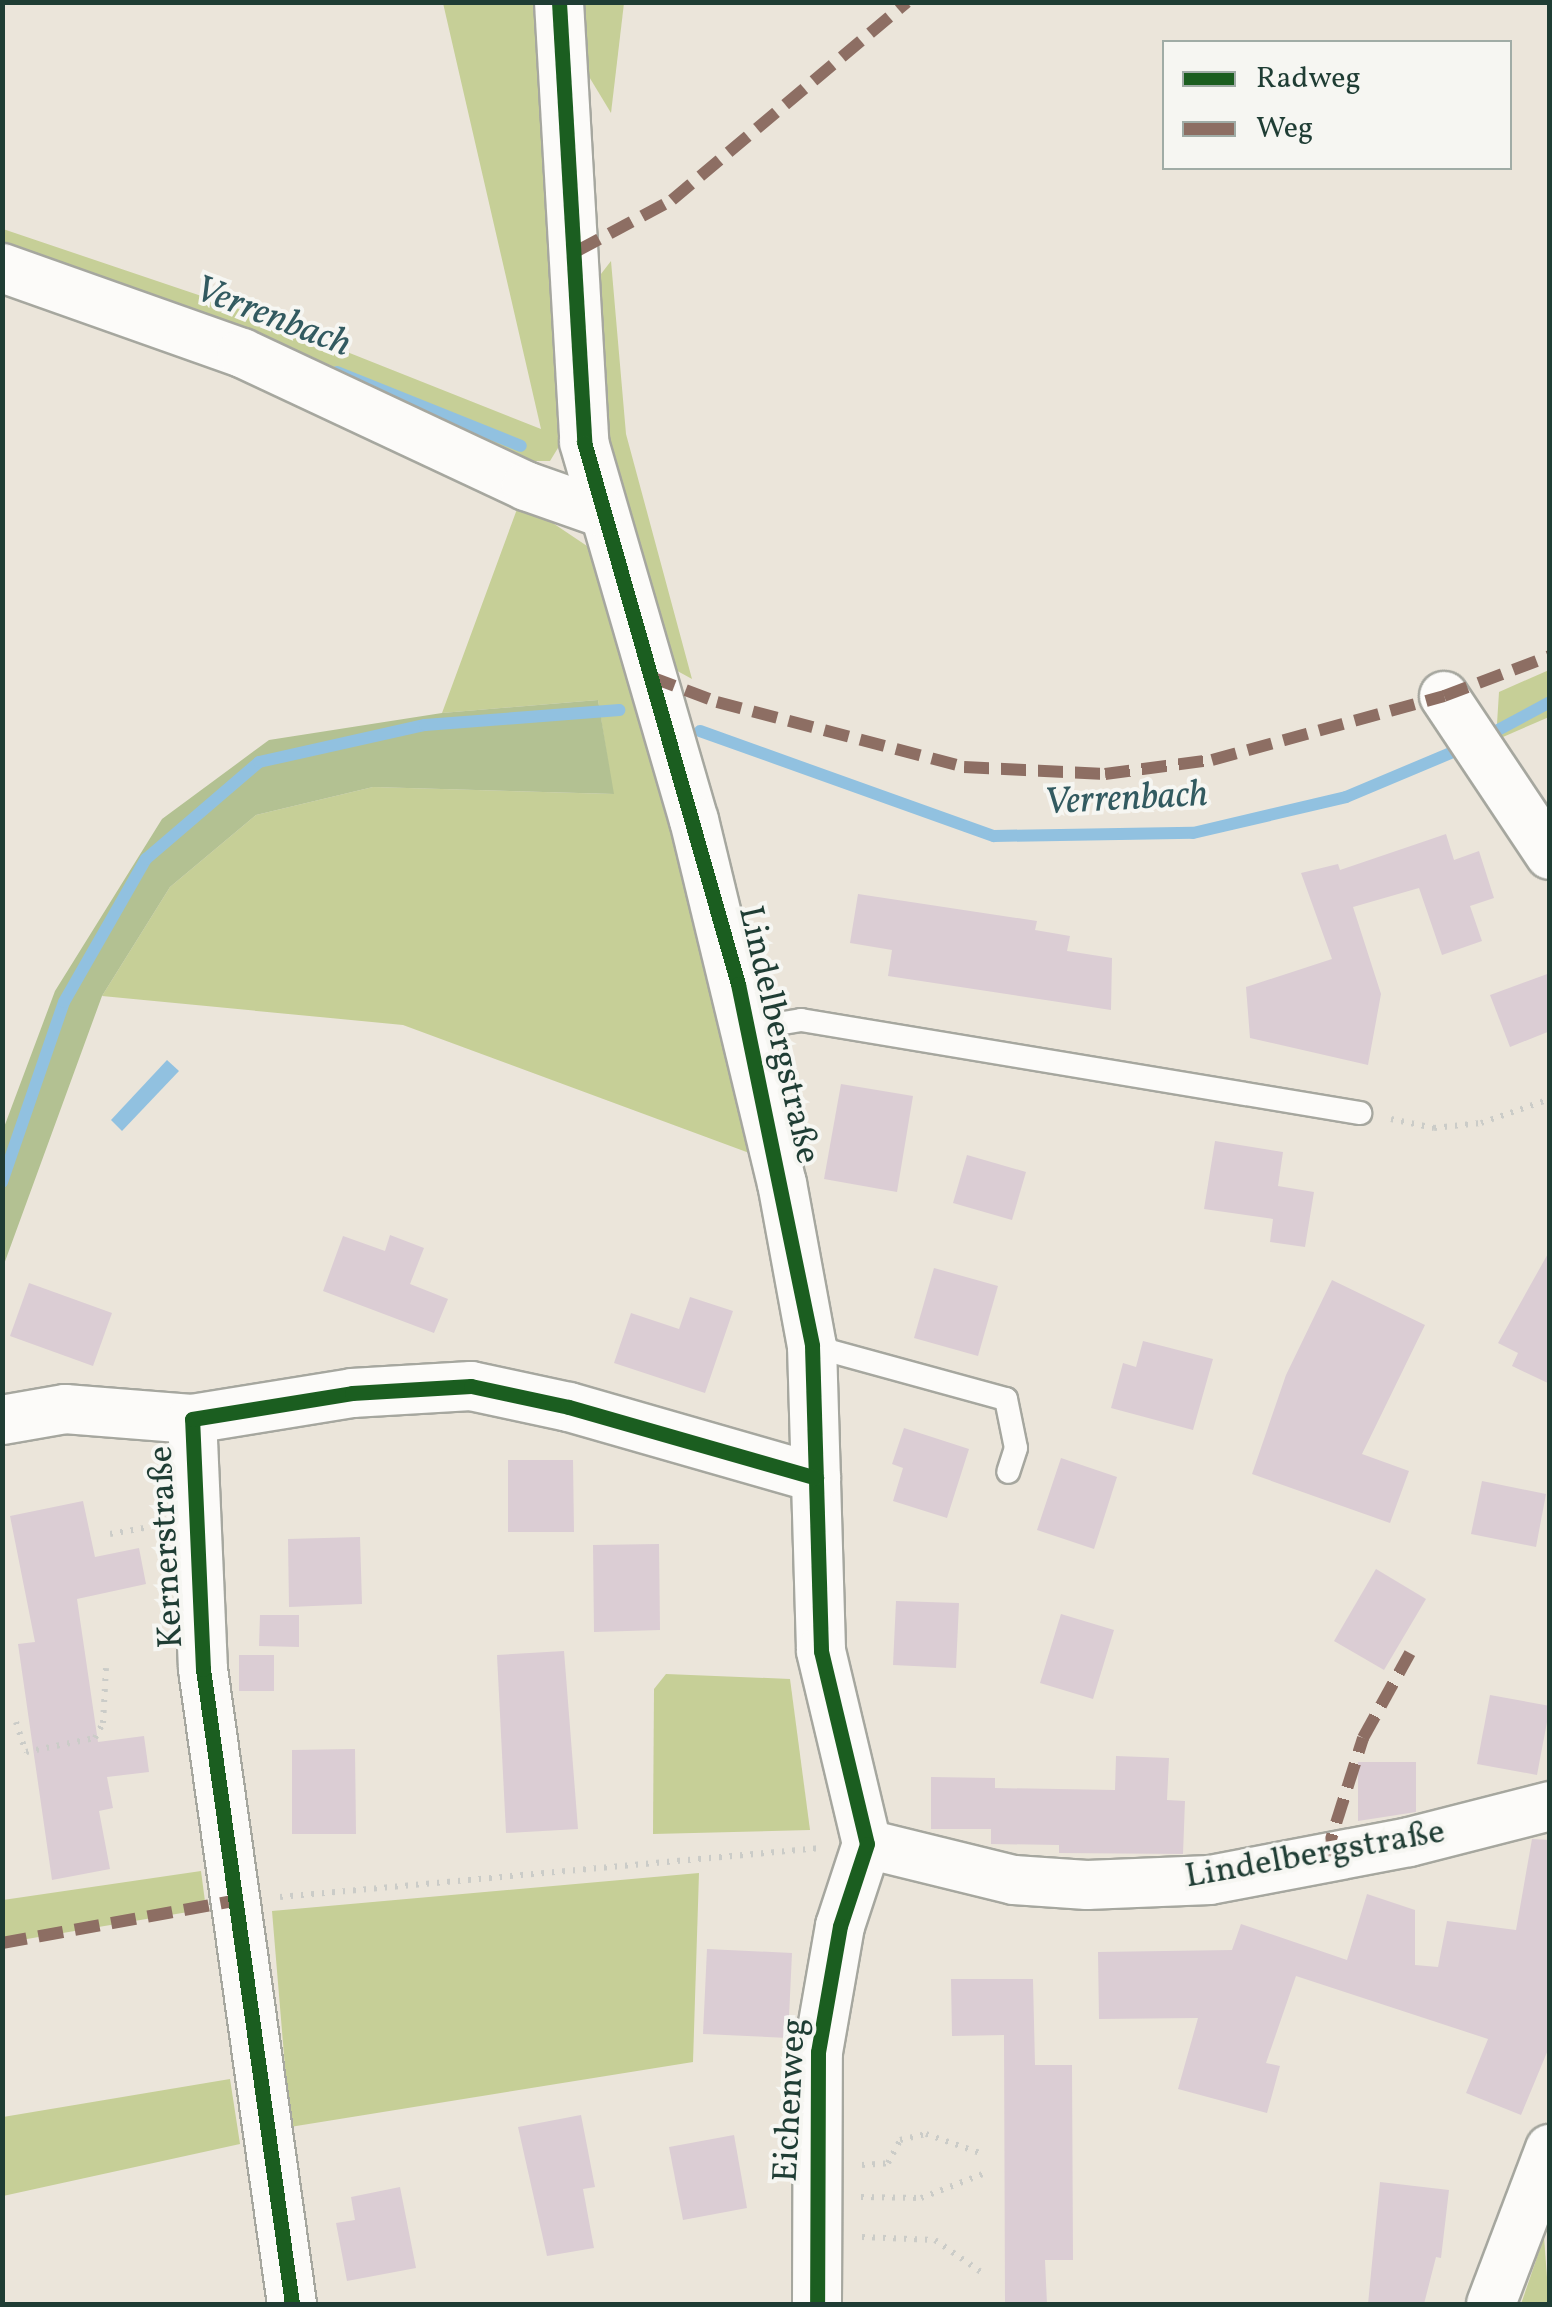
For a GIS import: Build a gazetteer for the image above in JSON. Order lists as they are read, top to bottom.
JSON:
{
  "streets": {
    "street": ["Lindelbergstraße", "Kernerstraße", "Eichenweg"]
  },
  "crossings": [
    ["Lindelbergstraße", "Kernerstraße"],
    ["Lindelbergstraße", "Eichenweg"]
  ],
  "water": ["Verrenbach"],
  "legend": ["Radweg", "Weg"]
}
